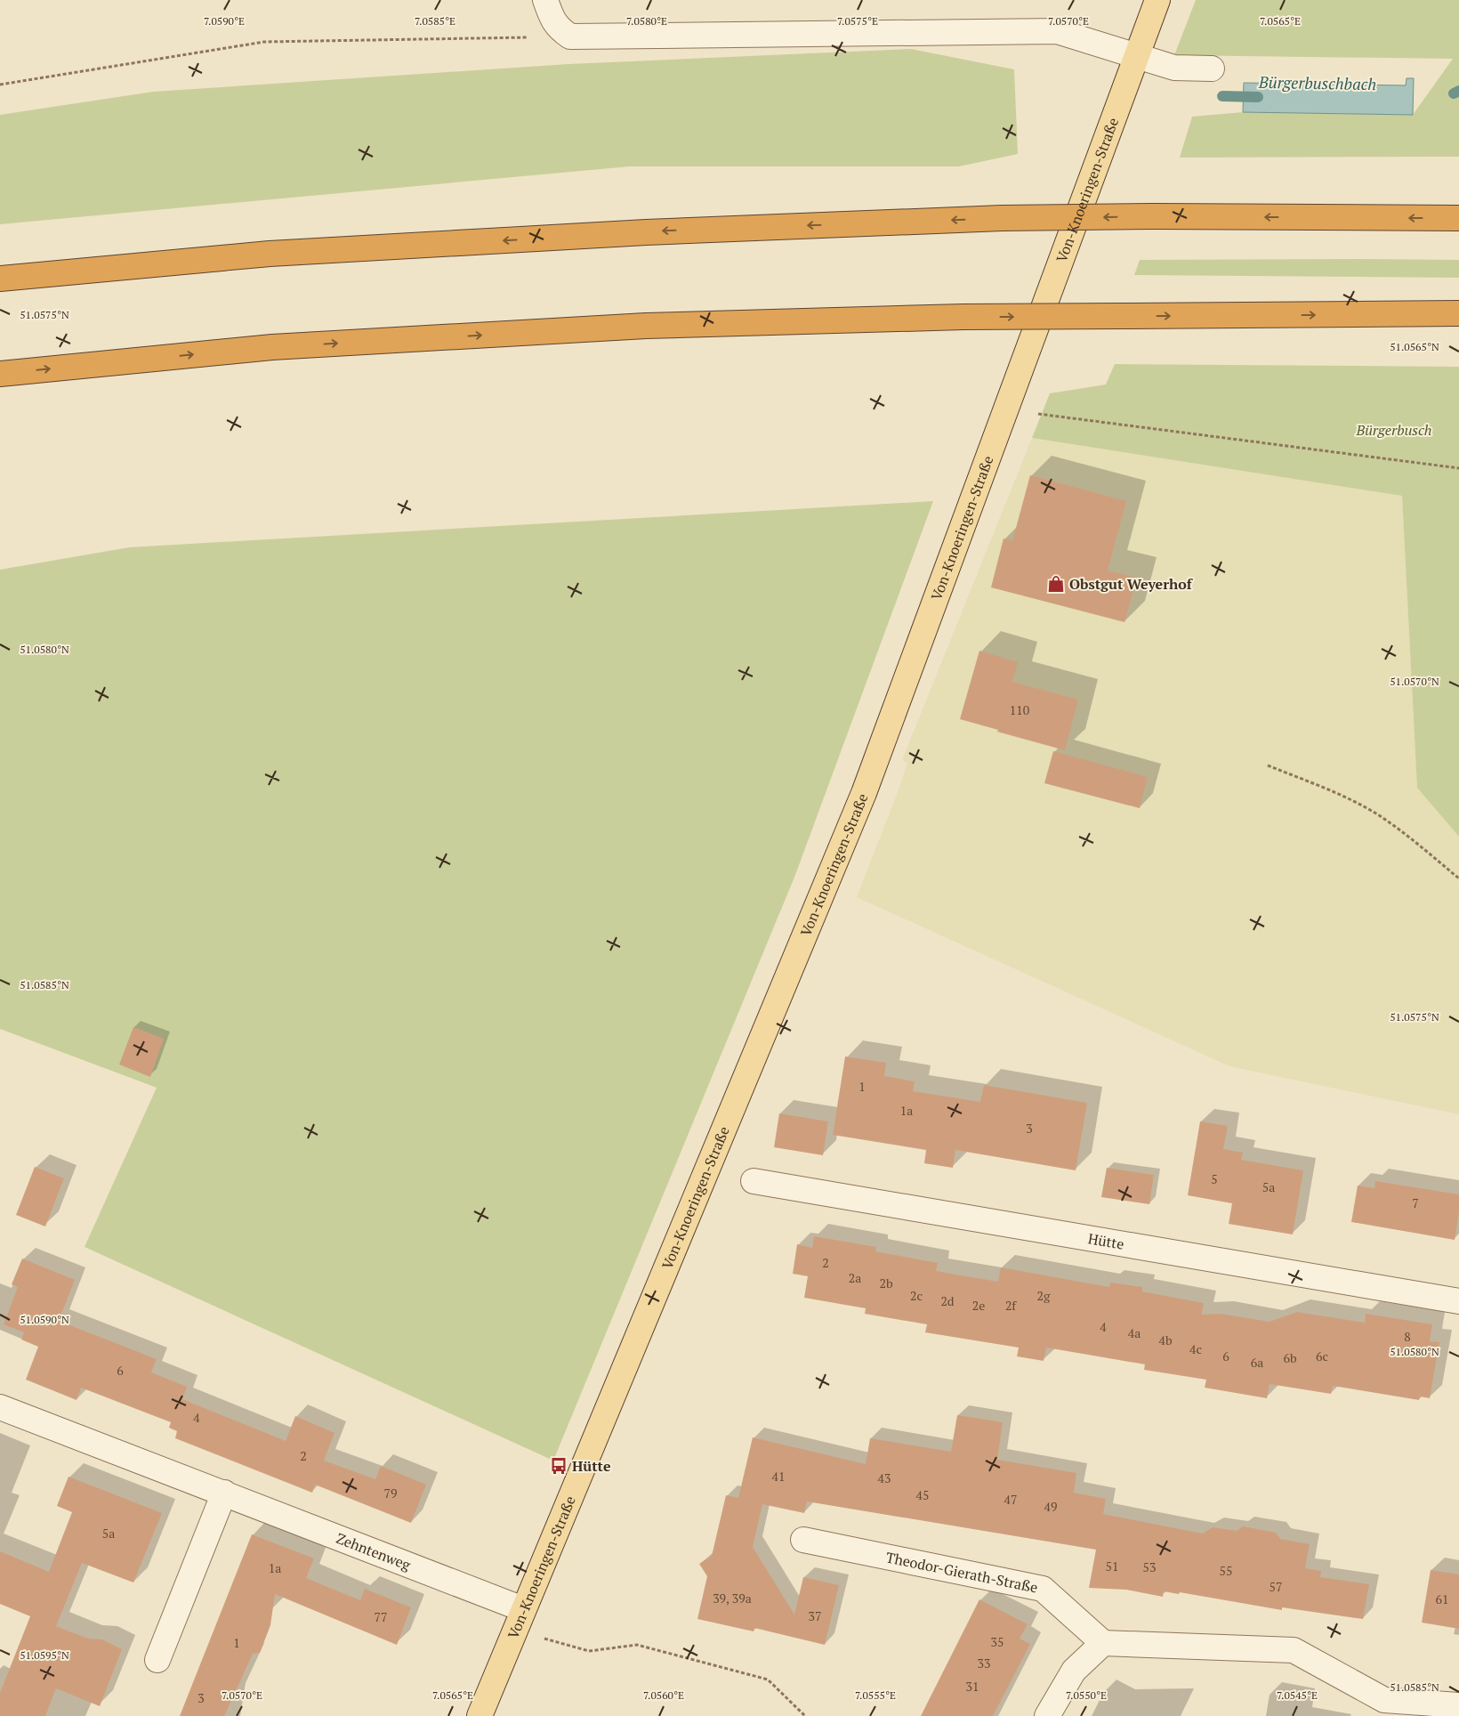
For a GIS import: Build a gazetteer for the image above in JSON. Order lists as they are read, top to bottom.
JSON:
{
  "streets": {
    "main road": ["Von-Knoeringen-Straße"],
    "street": ["Hütte", "Zehntenweg", "Theodor-Gierath-Straße"]
  },
  "crossings": [
    ["Von-Knoeringen-Straße", "Zehntenweg"]
  ],
  "water": ["Bürgerbuschbach"],
  "parks": ["Bürgerbusch"],
  "places": {
    "shop": ["Obstgut Weyerhof"],
    "bus stop": ["Hütte"]
  },
  "house_numbers": [
    "110",
    "1",
    "1a",
    "3",
    "5",
    "5a",
    "7",
    "2",
    "2a",
    "2b",
    "2c",
    "2g",
    "2d",
    "2e",
    "2f",
    "4",
    "4a",
    "8",
    "4b",
    "4c",
    "6",
    "6c",
    "6b",
    "6a",
    "6",
    "4",
    "2",
    "41",
    "43",
    "79",
    "45",
    "47",
    "49",
    "5a",
    "51",
    "53",
    "1a",
    "55",
    "57",
    "39, 39a",
    "61",
    "37",
    "77",
    "35",
    "1",
    "33",
    "31",
    "3"
  ],
  "coordinates": [
    "7.0590°E",
    "7.0585°E",
    "7.0580°E",
    "7.0575°E",
    "7.0570°E",
    "7.0565°E",
    "51.0575°N",
    "51.0565°N",
    "51.0580°N",
    "51.0570°N",
    "51.0585°N",
    "51.0590°N",
    "51.0595°N",
    "7.0560°E",
    "7.0555°E",
    "7.0550°E",
    "7.0545°E"
  ]
}
